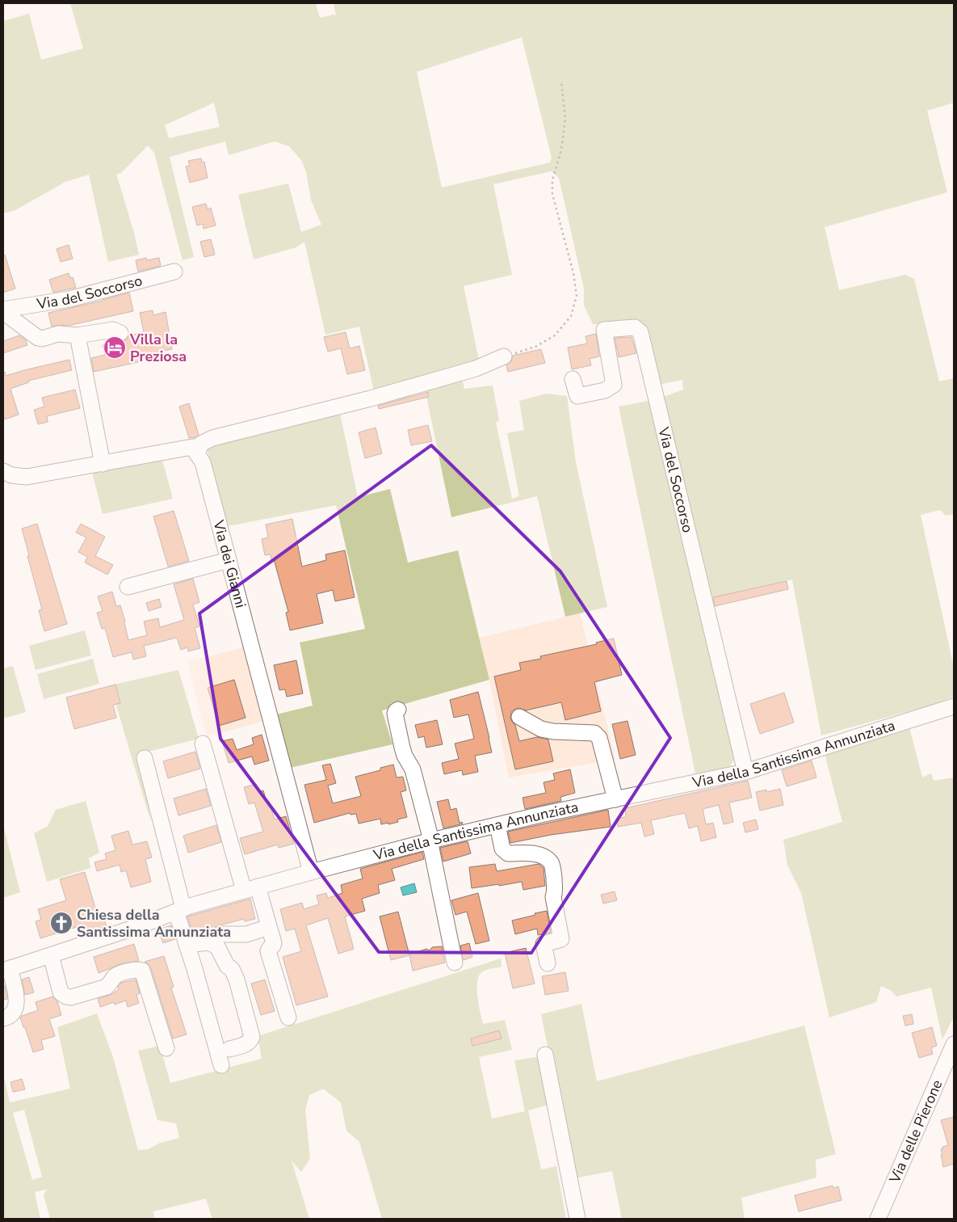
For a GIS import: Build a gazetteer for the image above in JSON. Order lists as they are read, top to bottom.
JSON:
{
  "streets": {
    "street": [
      "Via del Soccorso",
      "Via dei Gianni",
      "Via della Santissima Annunziata",
      "Via delle Pierone"
    ]
  },
  "crossings": [
    ["Via del Soccorso", "Via della Santissima Annunziata"],
    ["Via dei Gianni", "Via della Santissima Annunziata"]
  ],
  "places": {
    "hotel": ["Villa la Preziosa"],
    "church": ["Chiesa della Santissima Annunziata"]
  }
}
